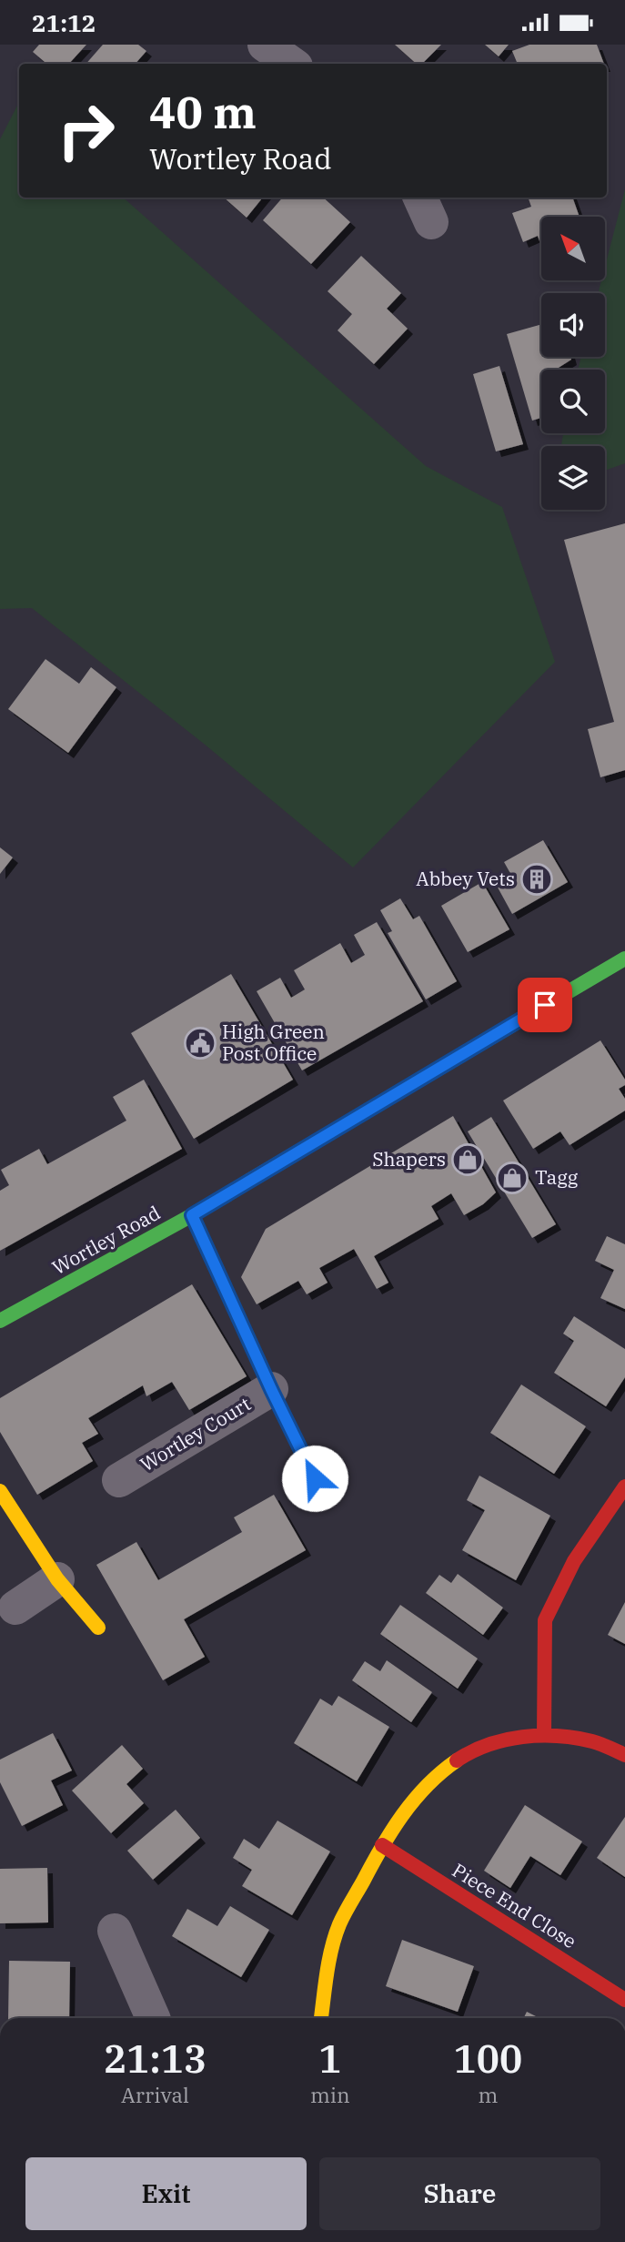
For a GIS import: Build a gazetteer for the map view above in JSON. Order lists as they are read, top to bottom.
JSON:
{
  "streets": {
    "street": ["Wortley Road", "Wortley Court", "Piece End Close"]
  },
  "crossings": [
    ["Wortley Road", "Wortley Court"]
  ],
  "places": {
    "building": ["Abbey Vets"],
    "public building": ["High Green Post Office"],
    "shop": ["Shapers", "Tagg"]
  },
  "north": "top left",
  "page": {
    "status": "21:12",
    "turn": ["40 m", "Wortley Road"],
    "eta": [
      "21:13",
      "Arrival",
      "1",
      "min",
      "100",
      "m"
    ],
    "buttons": ["Exit", "Share"]
  }
}
